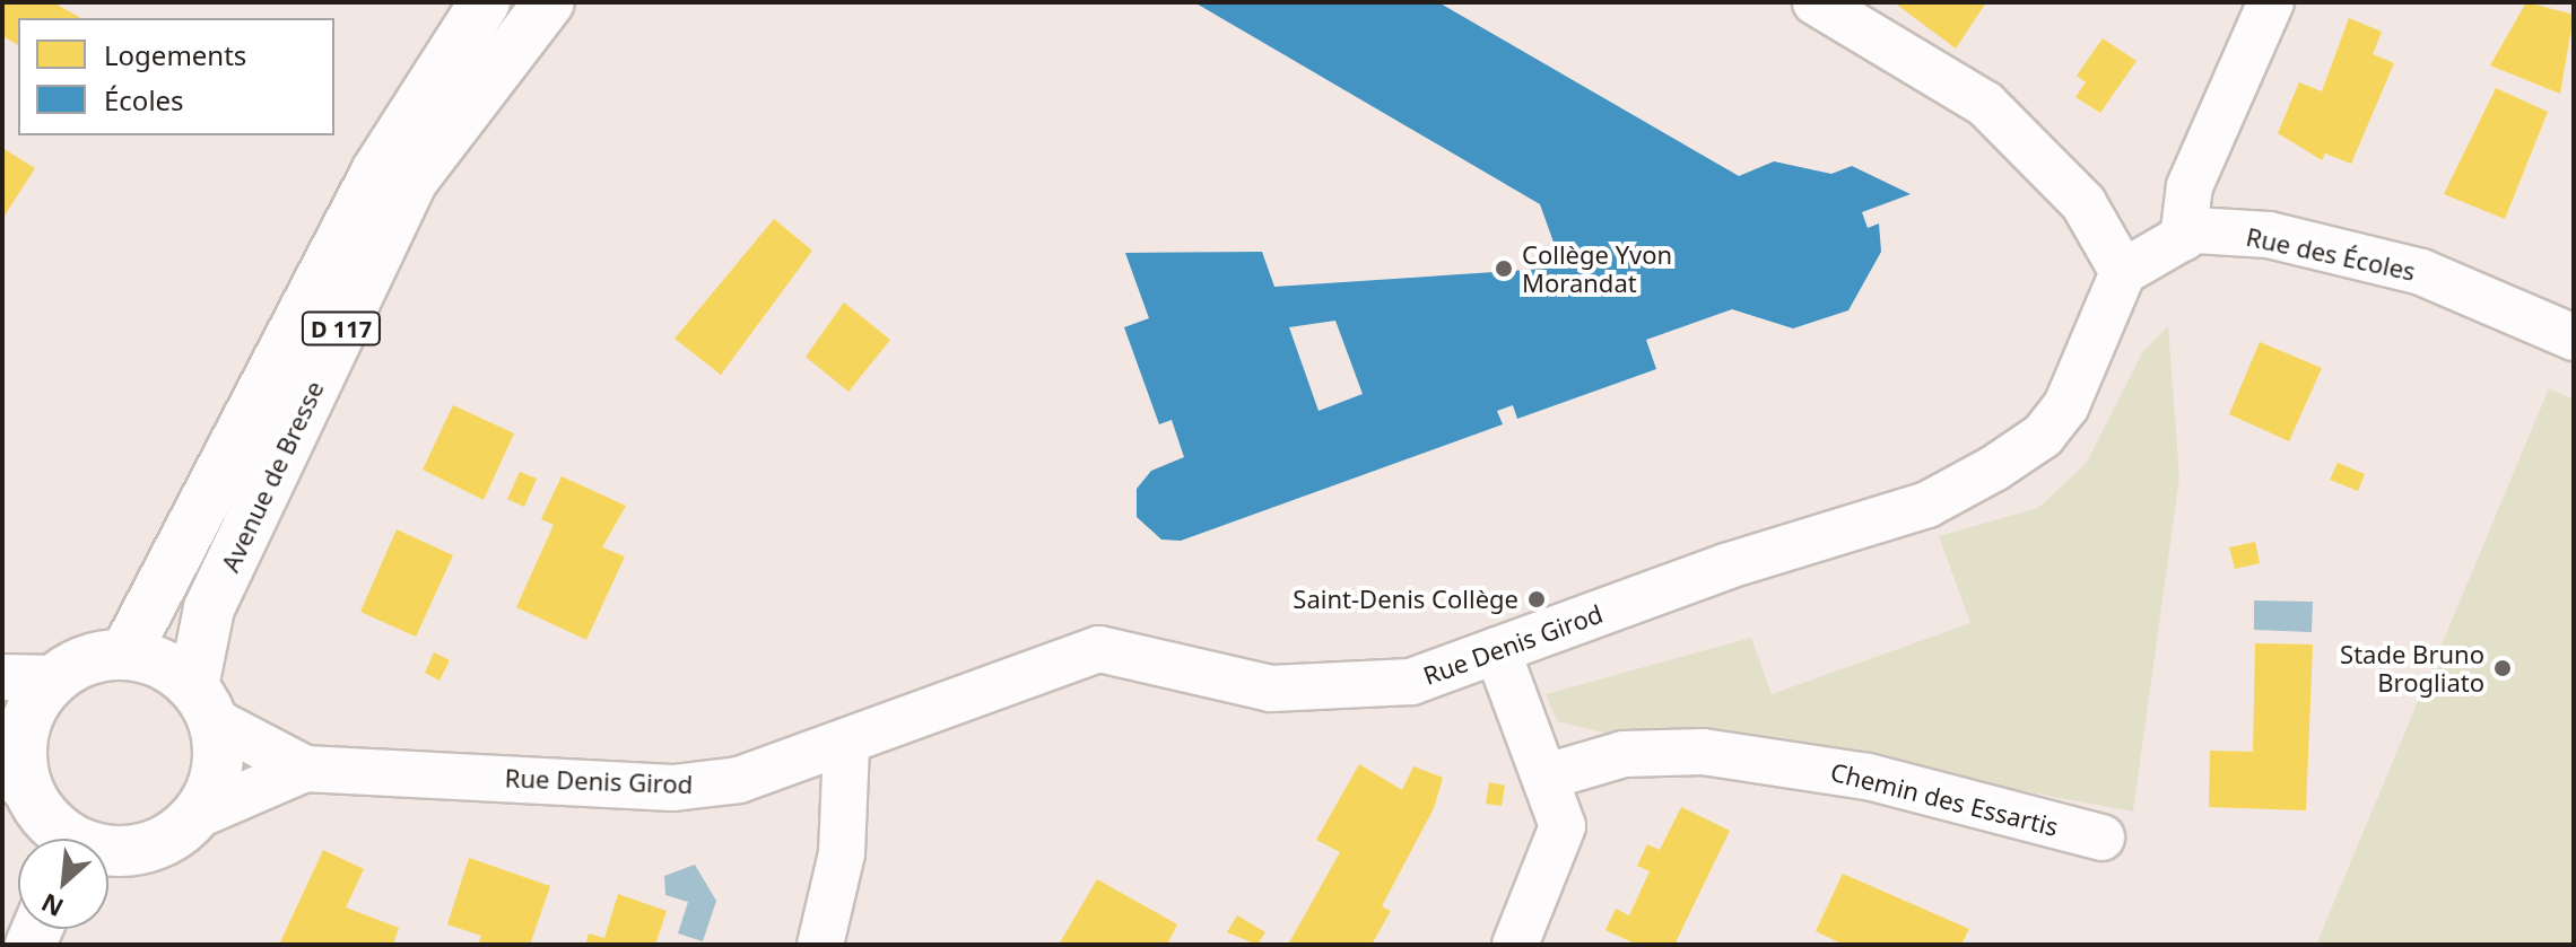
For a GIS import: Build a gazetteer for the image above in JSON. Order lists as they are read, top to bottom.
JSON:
{
  "streets": {
    "main road": ["D 117", "Avenue de Bresse"],
    "street": ["Rue des Écoles", "Rue Denis Girod", "Chemin des Essartis"]
  },
  "crossings": [
    ["Rue des Écoles", "Rue Denis Girod"],
    ["Avenue de Bresse", "Rue Denis Girod"]
  ],
  "places": ["Collège Yvon Morandat", "Saint-Denis Collège", "Stade Bruno Brogliato"],
  "legend": ["Logements", "Écoles"],
  "north": "bottom left"
}
